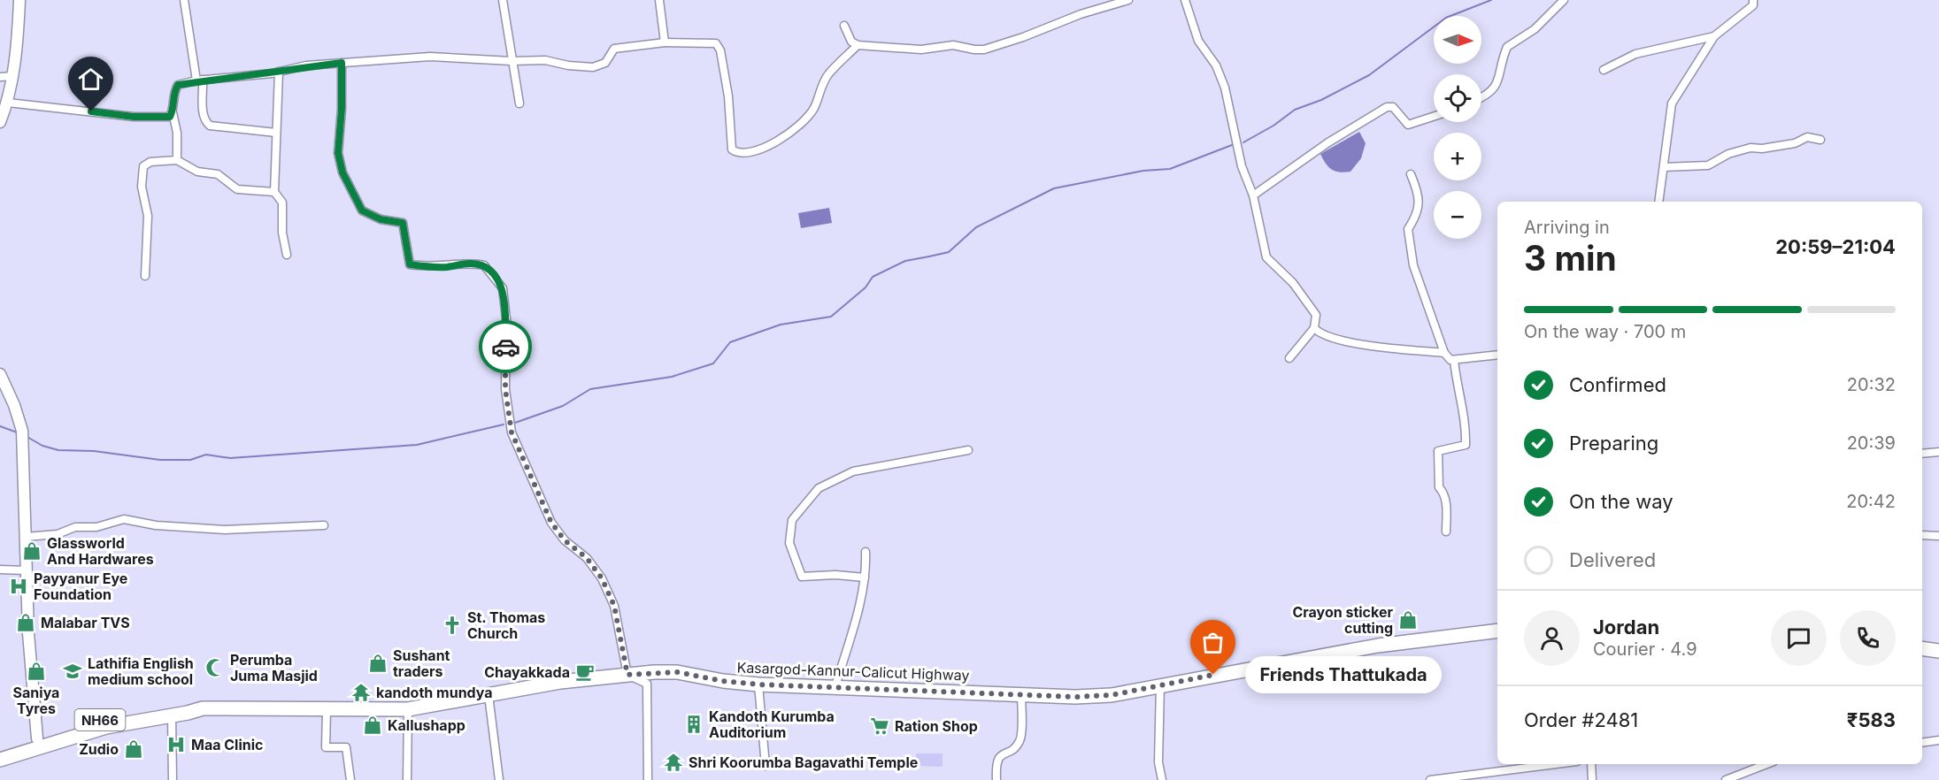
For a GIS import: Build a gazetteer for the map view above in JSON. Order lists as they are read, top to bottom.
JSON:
{
  "streets": {
    "highway": ["Kasargod-Kannur-Calicut Highway", "NH66"]
  },
  "places": {
    "shop": [
      "Glassworld And Hardwares",
      "Crayon sticker cutting",
      "Malabar TVS",
      "Sushant traders",
      "Saniya Tyres",
      "Kallushapp",
      "Zudio"
    ],
    "hospital": ["Payyanur Eye Foundation", "Maa Clinic"],
    "church": ["St. Thomas Church"],
    "mosque": ["Perumba Juma Masjid"],
    "school or university": ["Lathifia English medium school"],
    "cafe": ["Chayakkada"],
    "other": ["Friends Thattukada"],
    "temple": ["kandoth mundya", "Shri Koorumba Bagavathi Temple"],
    "building": ["Kandoth Kurumba Auditorium"],
    "supermarket": ["Ration Shop"]
  },
  "north": "right",
  "page": {
    "map_buttons": ["+", "−"],
    "heading": ["3 min", "Arriving in", "20:59–21:04"],
    "panel": [
      "Jordan",
      "Courier · 4.9",
      "Order #2481",
      "₹583"
    ],
    "bar": "On the way · 700 m",
    "list": [
      ["Confirmed", "20:32"],
      ["Preparing", "20:39"],
      ["On the way", "20:42"],
      "Delivered"
    ],
    "bubble": "Friends Thattukada"
  }
}
